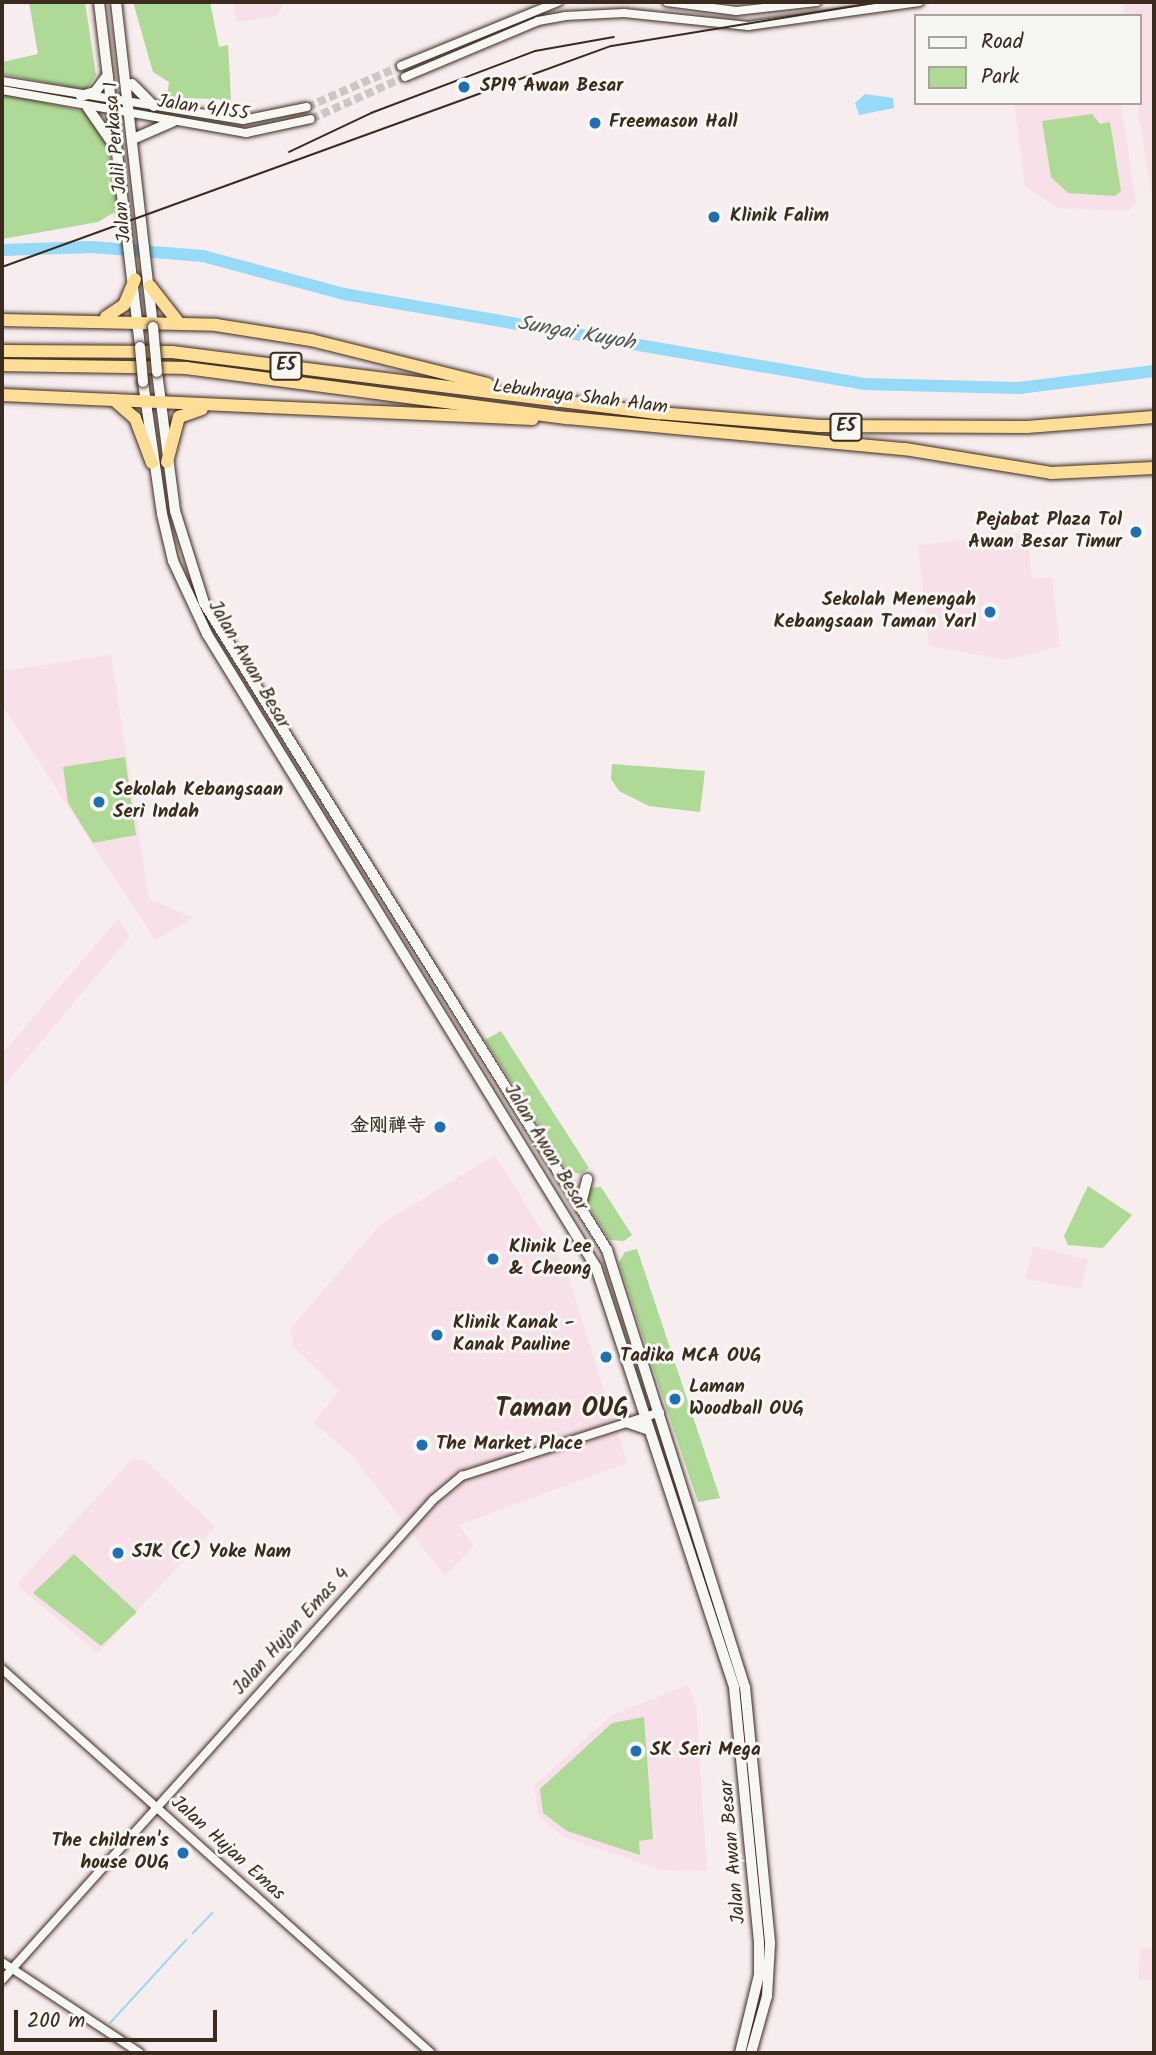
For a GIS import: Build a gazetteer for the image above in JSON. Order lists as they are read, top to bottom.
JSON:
{
  "streets": {
    "highway": ["E5", "Lebuhraya Shah Alam"],
    "main road": ["Jalan Jalil Perkasa 1", "Jalan Awan Besar"],
    "street": ["Jalan 4/155", "Jalan Hujan Emas 4", "Jalan Hujan Emas"]
  },
  "crossings": [
    ["Jalan 4/155", "Jalan Jalil Perkasa 1"],
    ["Jalan Jalil Perkasa 1", "Jalan Awan Besar"],
    ["Jalan Awan Besar", "Jalan Hujan Emas 4"],
    ["Jalan Hujan Emas 4", "Jalan Hujan Emas"]
  ],
  "districts": ["Taman OUG"],
  "water": ["Sungai Kuyoh"],
  "places": [
    "SP19 Awan Besar",
    "Freemason Hall",
    "Klinik Falim",
    "Pejabat Plaza Tol Awan Besar Timur",
    "Sekolah Menengah Kebangsaan Taman Yarl",
    "Sekolah Kebangsaan Seri Indah",
    "金刚禅寺",
    "Klinik Lee & Cheong",
    "Klinik Kanak - Kanak Pauline",
    "Tadika MCA OUG",
    "Laman Woodball OUG",
    "The Market Place",
    "SJK (C) Yoke Nam",
    "SK Seri Mega",
    "The children's house OUG"
  ],
  "legend": ["Road", "Park"],
  "scale_bar": "200 m"
}
